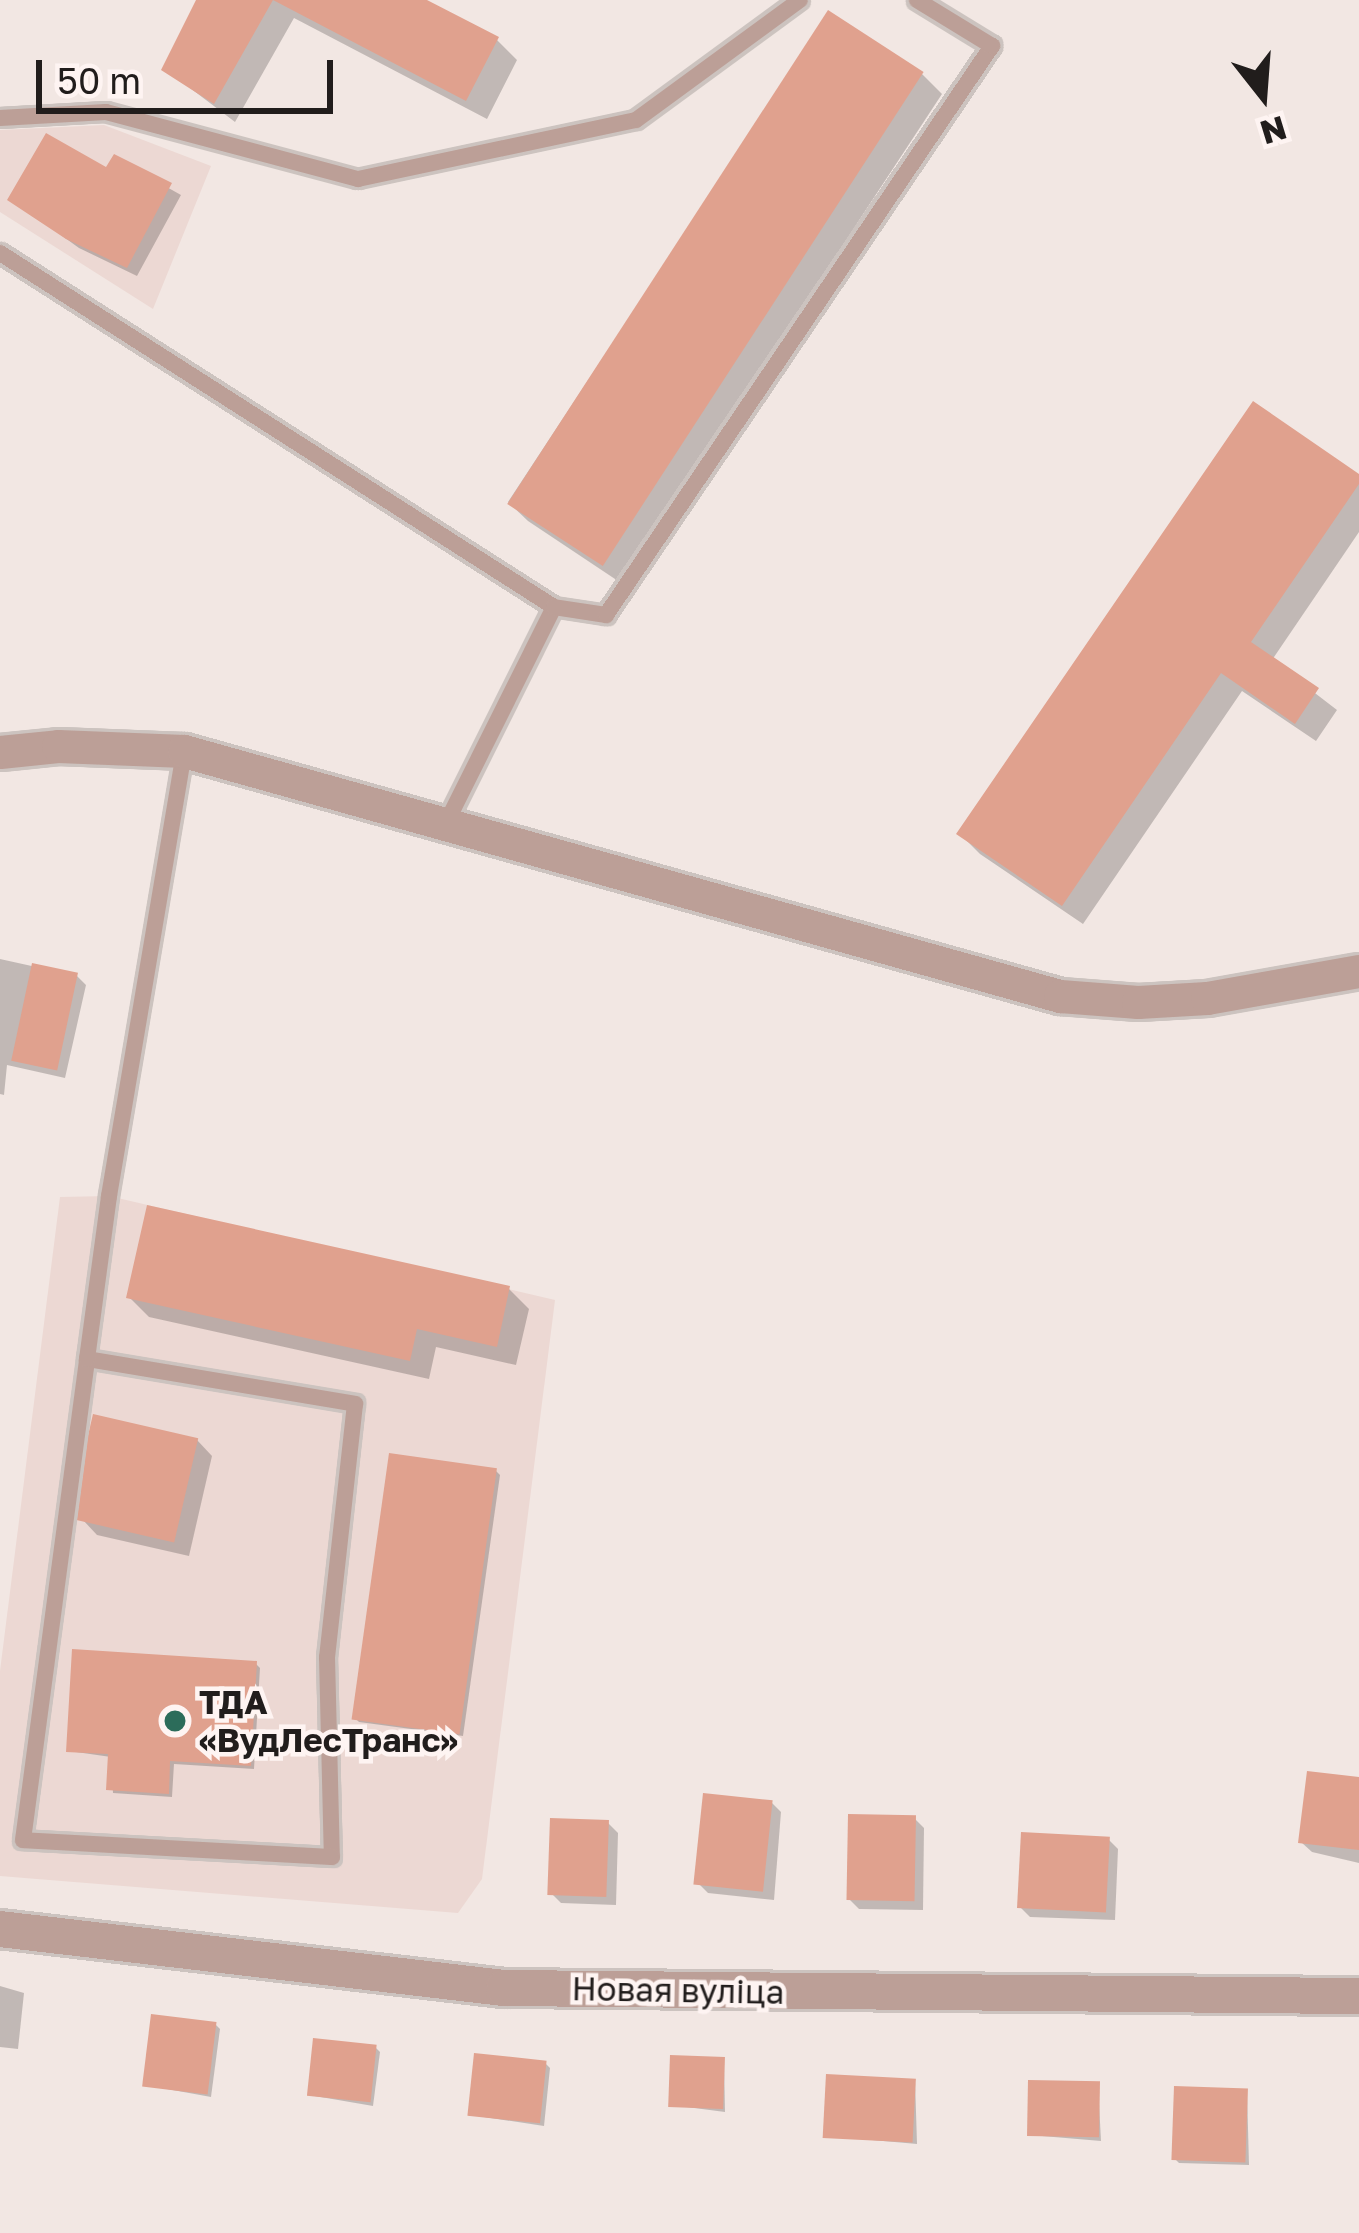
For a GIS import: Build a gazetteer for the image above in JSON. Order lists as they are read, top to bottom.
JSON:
{
  "streets": {
    "street": ["Новая вуліца"]
  },
  "places": ["ТДА «ВудЛесТранс»"],
  "scale_bar": "50 m",
  "north": "bottom"
}
